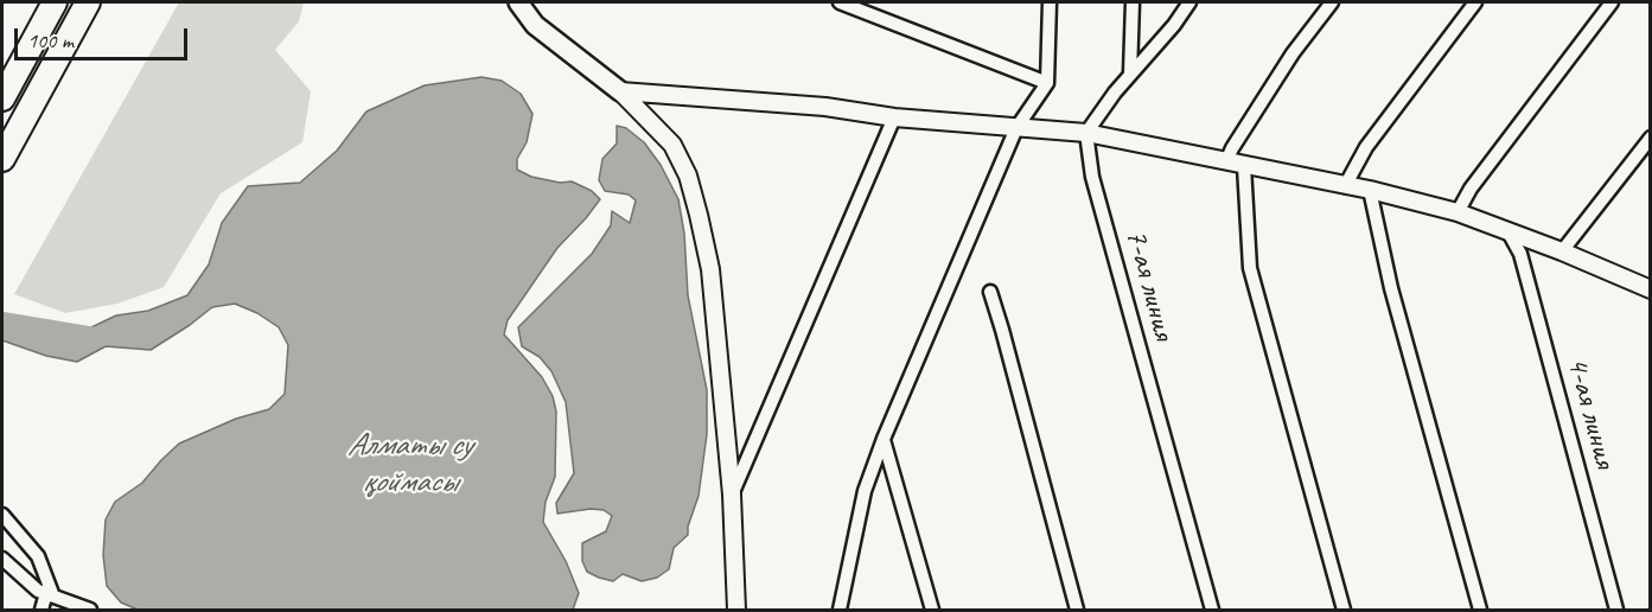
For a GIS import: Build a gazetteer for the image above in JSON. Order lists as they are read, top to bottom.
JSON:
{
  "streets": {
    "street": ["7-ая линия", "4-ая линия"]
  },
  "water": ["Алматы су қоймасы"],
  "scale_bar": "100 m"
}
